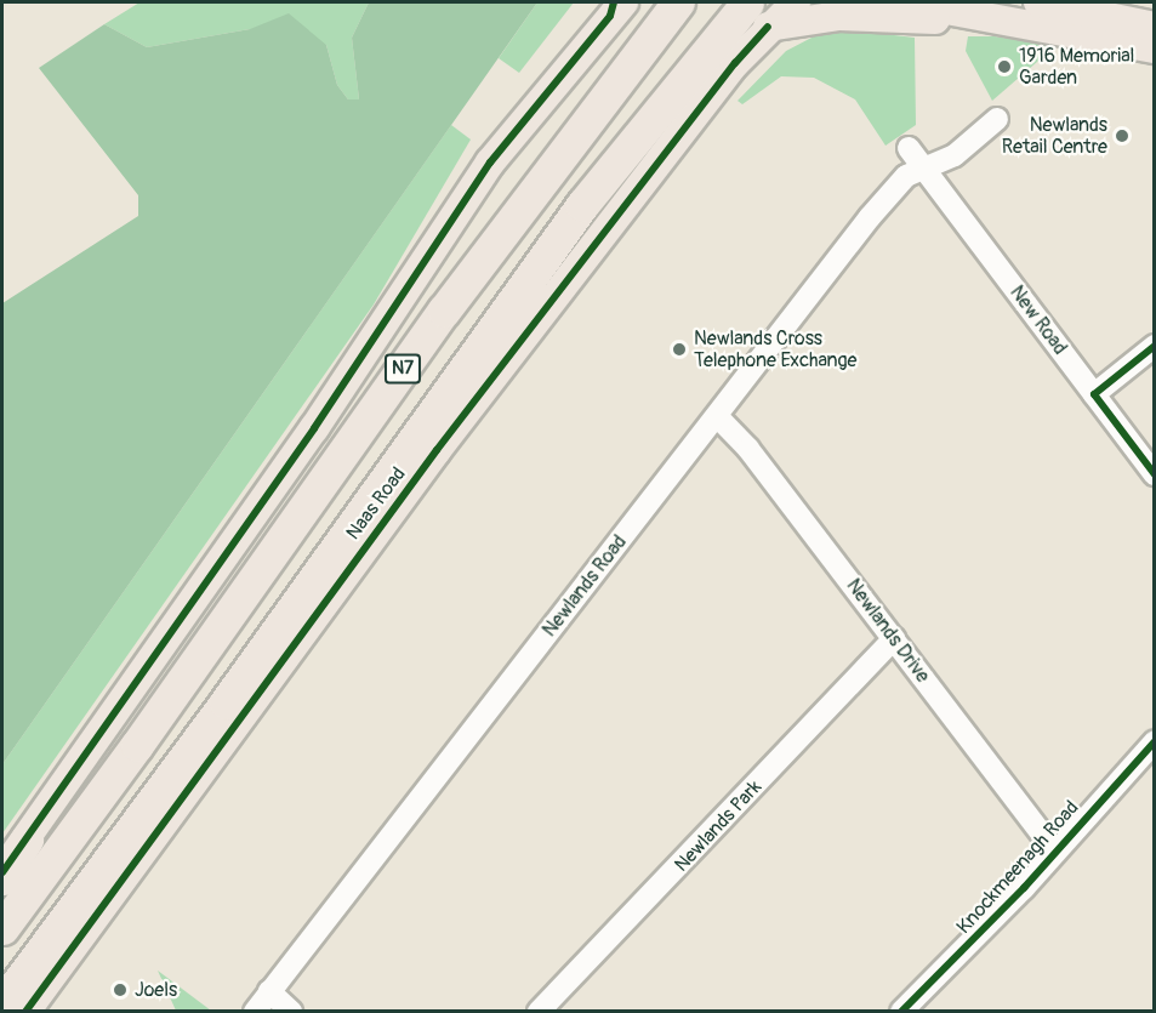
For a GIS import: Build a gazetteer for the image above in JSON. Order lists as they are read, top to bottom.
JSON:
{
  "streets": {
    "highway": ["N7", "Naas Road"],
    "street": [
      "New Road",
      "Newlands Road",
      "Newlands Drive",
      "Newlands Park",
      "Knockmeenagh Road"
    ]
  },
  "crossings": [
    ["New Road", "Newlands Road"],
    ["Newlands Road", "Newlands Drive"],
    ["Newlands Drive", "Newlands Park"],
    ["Newlands Drive", "Knockmeenagh Road"]
  ],
  "places": [
    "1916 Memorial Garden",
    "Newlands Retail Centre",
    "Newlands Cross Telephone Exchange",
    "Joels"
  ]
}
